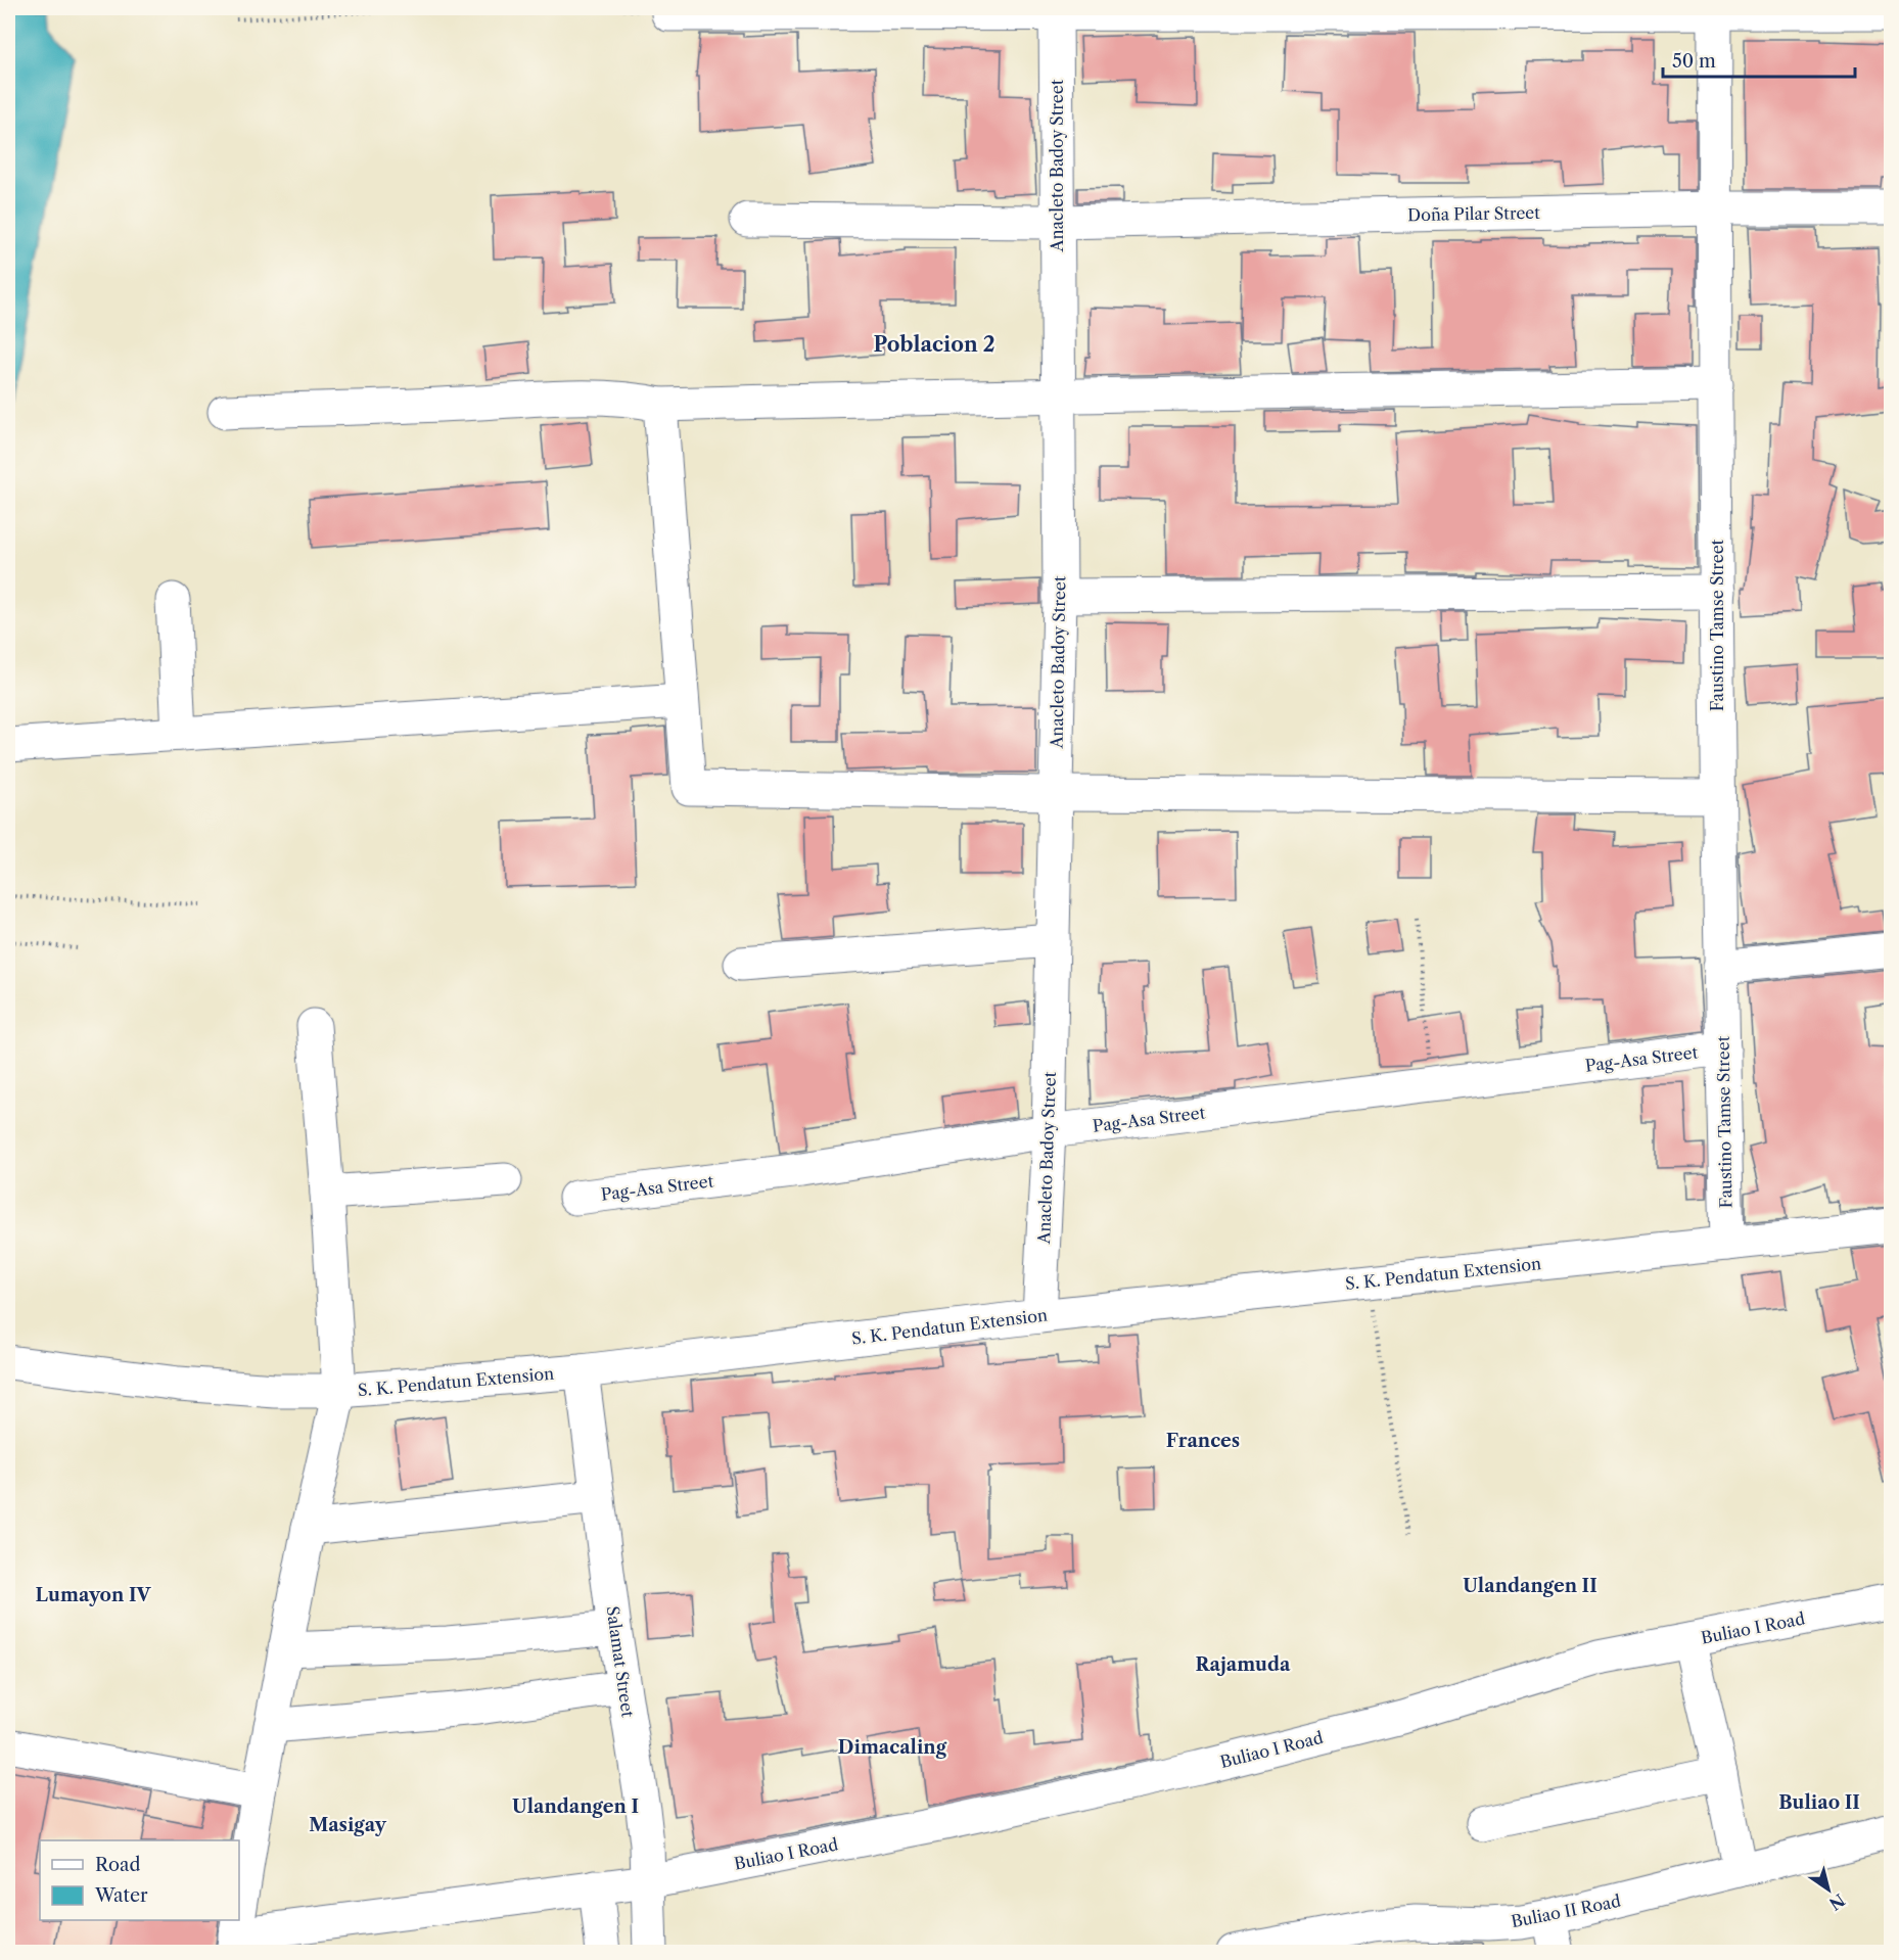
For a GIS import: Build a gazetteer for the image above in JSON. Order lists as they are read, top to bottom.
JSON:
{
  "streets": {
    "street": [
      "Anacleto Badoy Street",
      "Doña Pilar Street",
      "Faustino Tamse Street",
      "Pag-Asa Street",
      "S. K. Pendatun Extension",
      "Buliao I Road",
      "Salamat Street",
      "Buliao II Road"
    ]
  },
  "crossings": [
    ["Anacleto Badoy Street", "Doña Pilar Street"],
    ["Anacleto Badoy Street", "Pag-Asa Street"],
    ["Anacleto Badoy Street", "S. K. Pendatun Extension"],
    ["Doña Pilar Street", "Faustino Tamse Street"],
    ["Faustino Tamse Street", "Pag-Asa Street"],
    ["Faustino Tamse Street", "S. K. Pendatun Extension"],
    ["S. K. Pendatun Extension", "Salamat Street"],
    ["Buliao I Road", "Salamat Street"]
  ],
  "districts": [
    "Poblacion 2",
    "Frances",
    "Ulandangen II",
    "Lumayon IV",
    "Rajamuda",
    "Dimacaling",
    "Buliao II",
    "Ulandangen I",
    "Masigay"
  ],
  "legend": ["Road", "Water"],
  "scale_bar": "50 m",
  "north": "bottom right"
}
